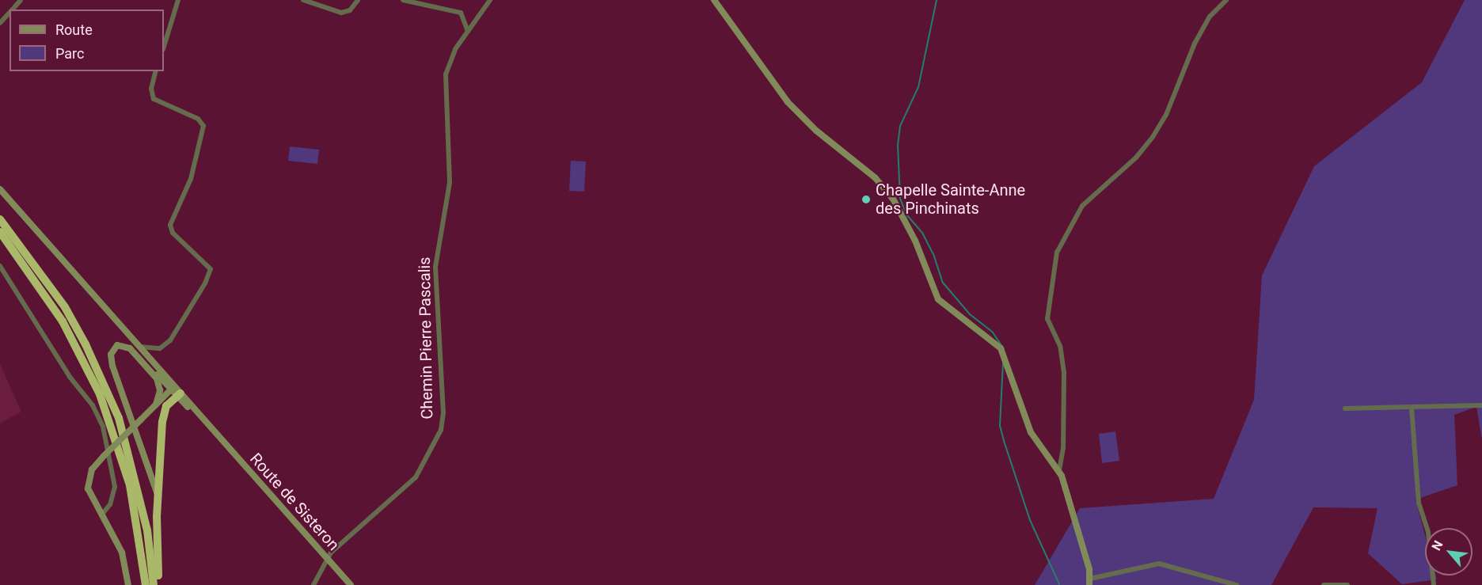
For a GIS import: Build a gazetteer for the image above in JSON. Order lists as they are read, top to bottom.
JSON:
{
  "streets": {
    "street": ["Chemin Pierre Pascalis", "Route de Sisteron"]
  },
  "crossings": [
    ["Chemin Pierre Pascalis", "Route de Sisteron"]
  ],
  "places": ["Chapelle Sainte-Anne des Pinchinats"],
  "legend": ["Route", "Parc"],
  "north": "top left"
}
